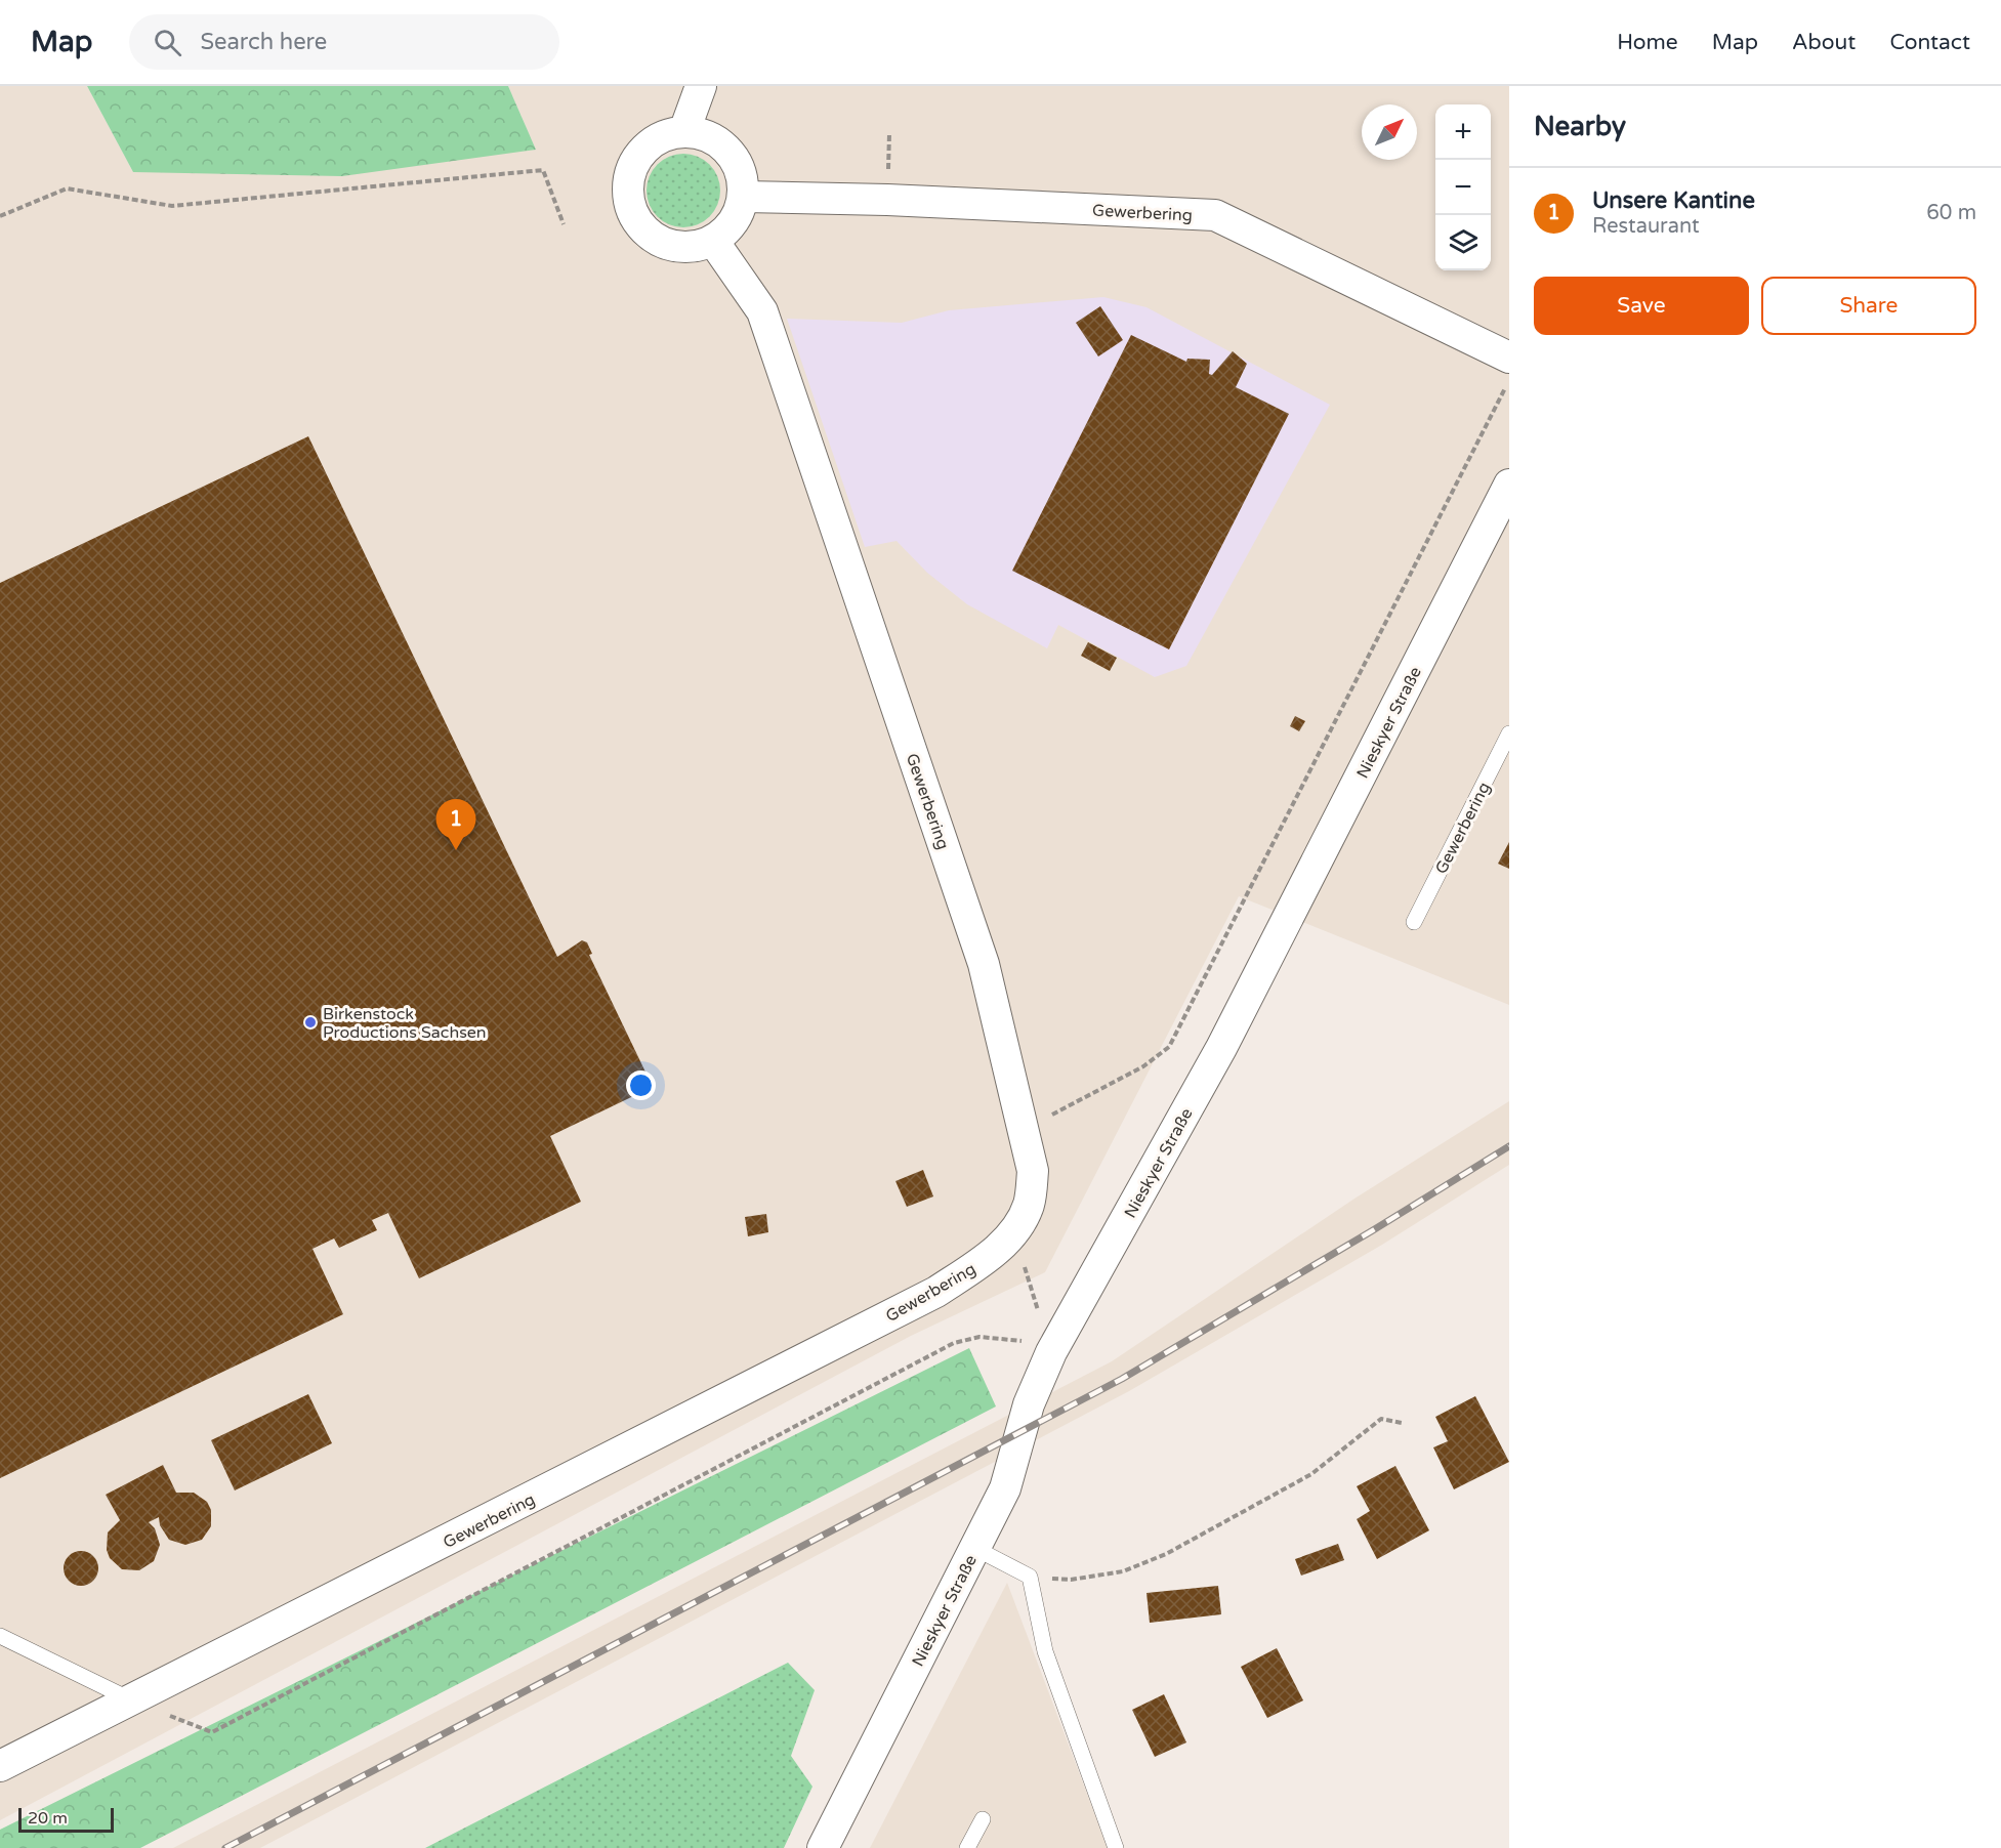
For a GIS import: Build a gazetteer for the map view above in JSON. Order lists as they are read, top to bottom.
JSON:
{
  "streets": {
    "street": ["Gewerbering", "Nieskyer Straße"]
  },
  "places": ["Birkenstock Productions Sachsen"],
  "scale_bar": "20 m",
  "north": "top right",
  "page": {
    "header": "Map",
    "search": "Search here",
    "nav": [
      "Home",
      "Map",
      "About",
      "Contact"
    ],
    "heading": "Nearby",
    "map_buttons": ["+", "−"],
    "list": [
      {
        "mark": "1",
        "name": "Unsere Kantine",
        "note": "Restaurant",
        "value": "60 m"
      }
    ],
    "buttons": ["Save", "Share"],
    "pins": "1",
    "scale": "20 m"
  }
}
